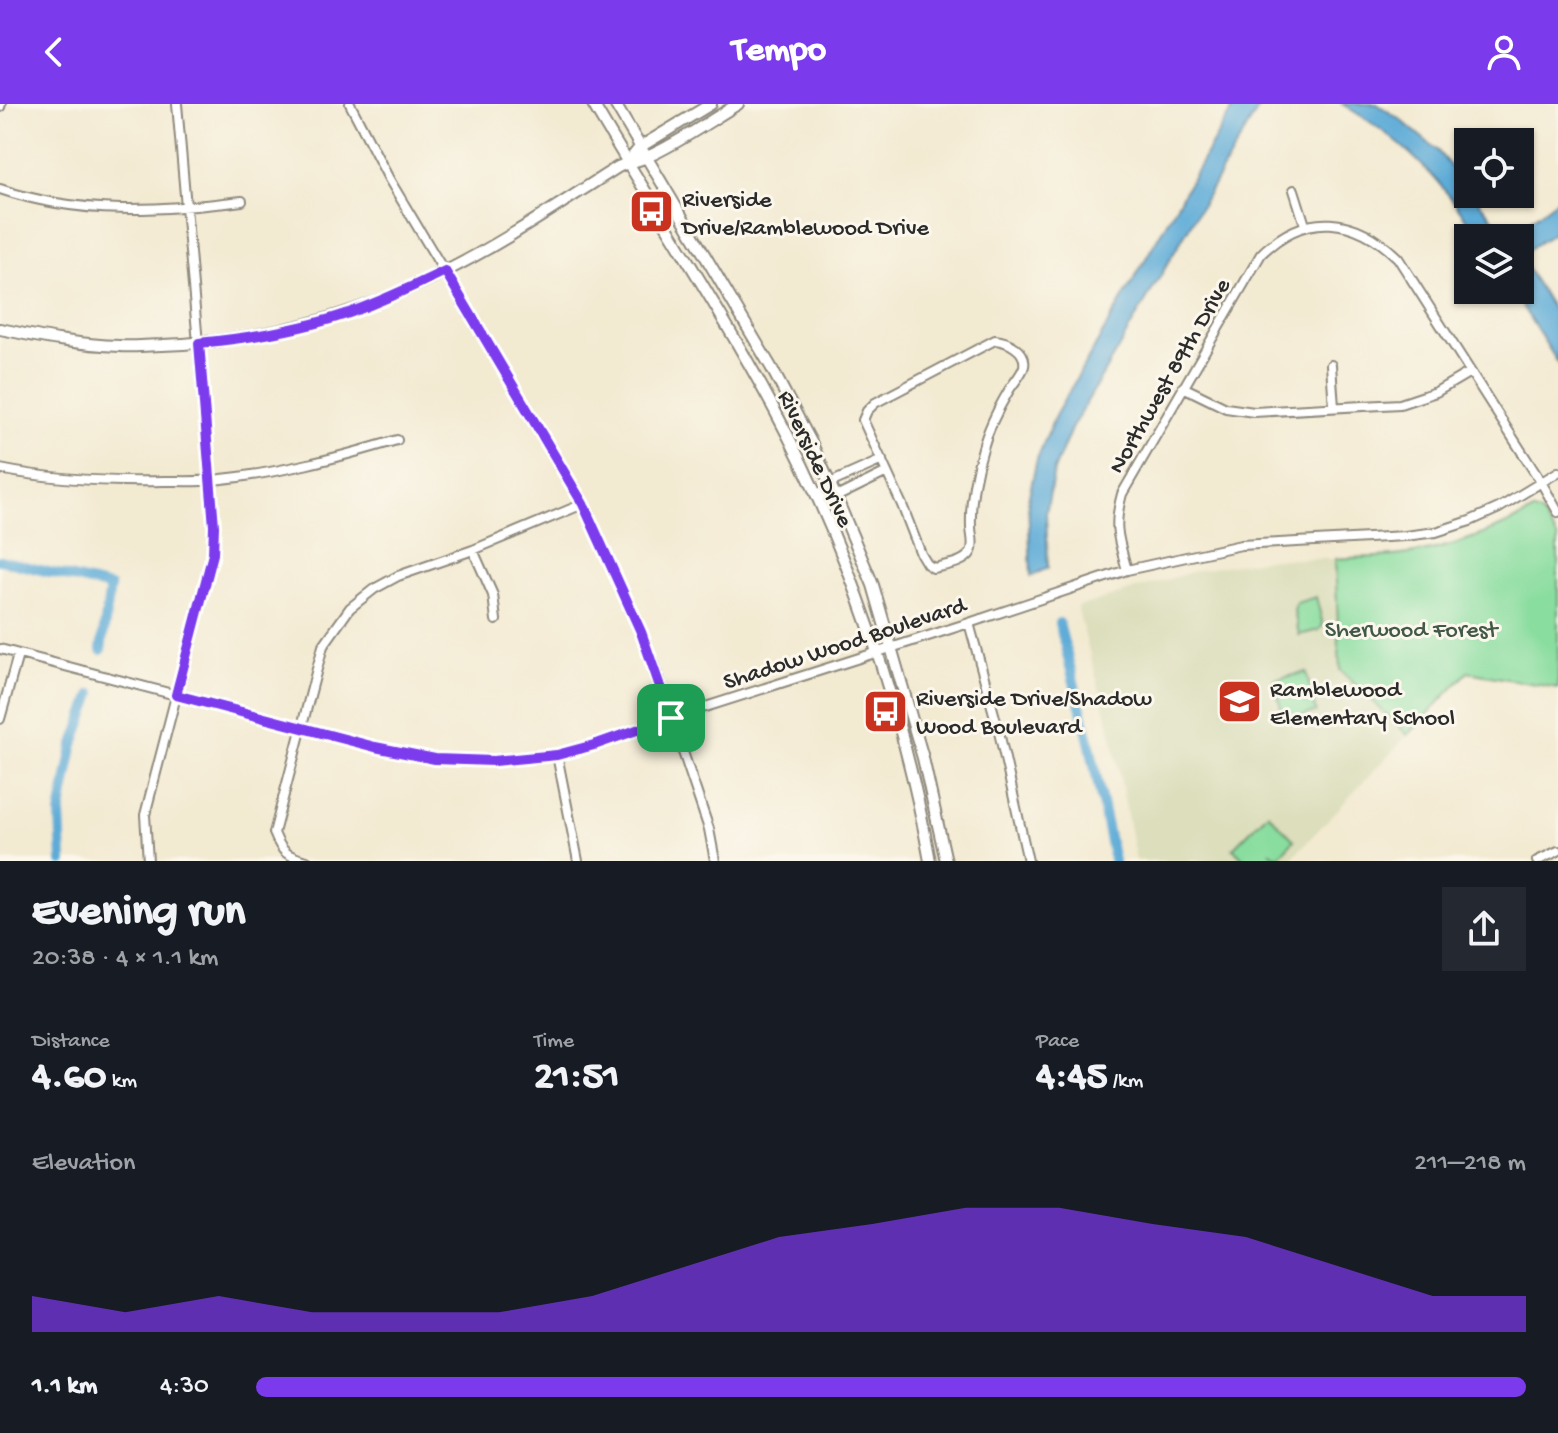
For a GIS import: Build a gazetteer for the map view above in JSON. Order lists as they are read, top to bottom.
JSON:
{
  "streets": {
    "street": ["Northwest 89th Drive", "Riverside Drive", "Shadow Wood Boulevard"]
  },
  "crossings": [
    ["Northwest 89th Drive", "Shadow Wood Boulevard"],
    ["Riverside Drive", "Shadow Wood Boulevard"]
  ],
  "parks": ["Sherwood Forest"],
  "places": {
    "bus stop": ["Riverside Drive/Ramblewood Drive", "Riverside Drive/Shadow Wood Boulevard"],
    "school or university": ["Ramblewood Elementary School"]
  },
  "page": {
    "header": "Tempo",
    "heading": ["Evening run", "20:38 · 4 × 1.1 km"],
    "stats": [
      ["Distance", "4.60 km"],
      ["Time", "21:51"],
      ["Pace", "4:45 /km"]
    ],
    "chart": ["Elevation", "211–218 m"],
    "list": [
      {
        "name": "1.1 km",
        "note": "4:30"
      }
    ]
  }
}
